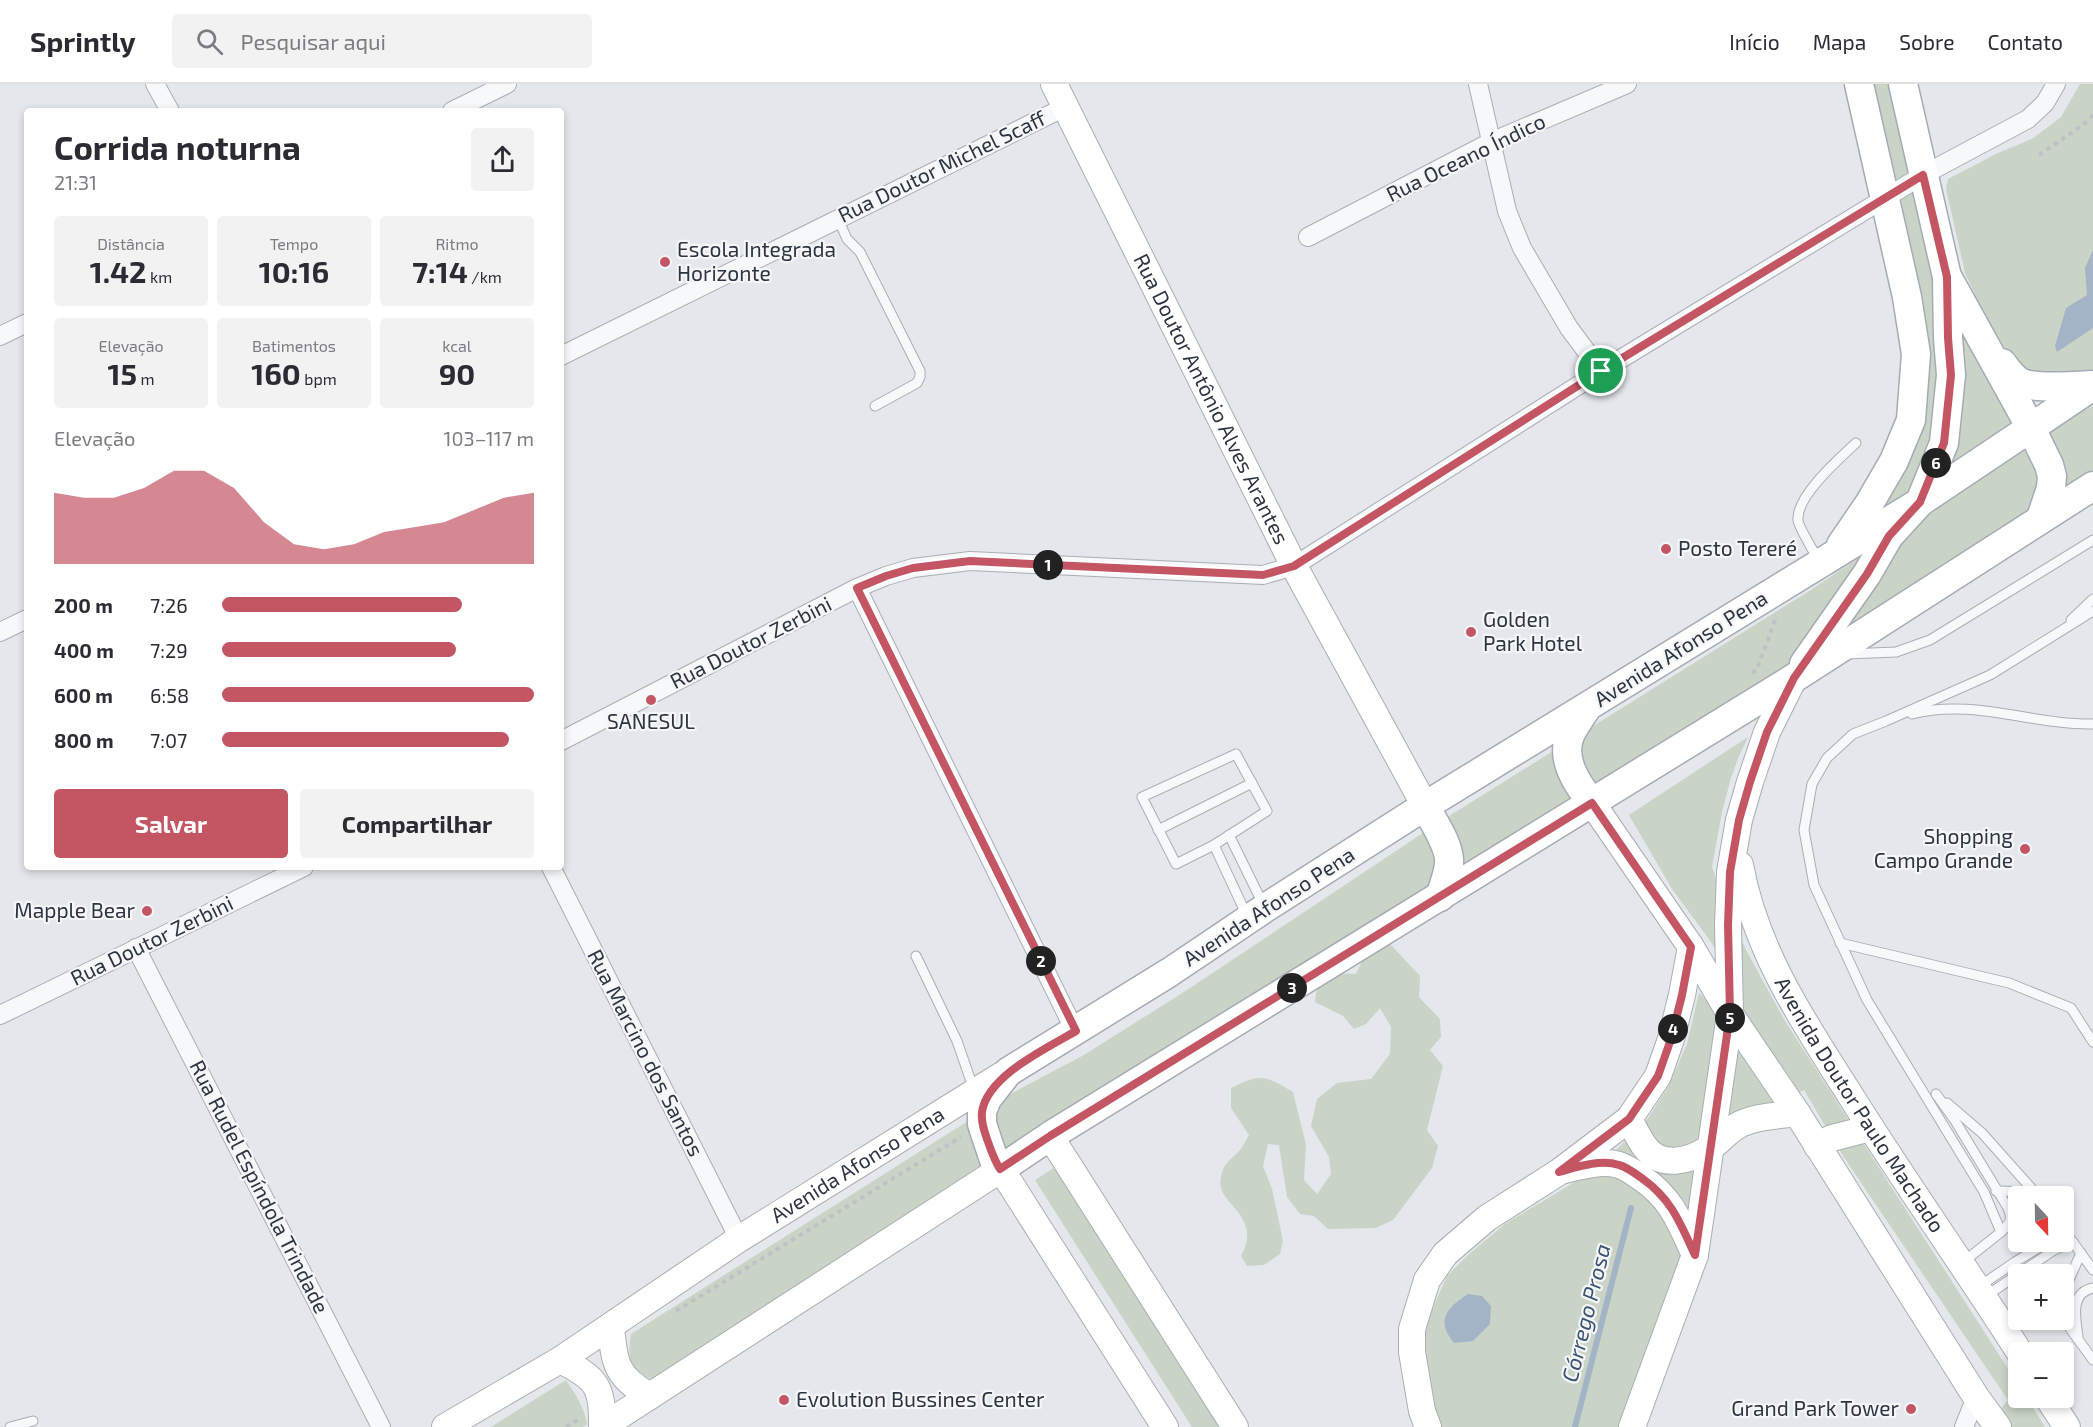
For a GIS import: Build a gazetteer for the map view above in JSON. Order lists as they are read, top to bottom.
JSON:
{
  "streets": {
    "main road": ["Rua Doutor Antônio Alves Arantes", "Avenida Afonso Pena", "Avenida Doutor Paulo Machado"],
    "street": [
      "Rua Oceano Índico",
      "Rua Doutor Michel Scaff",
      "Rua Doutor Zerbini",
      "Rua Marcino dos Santos",
      "Rua Rudel Espíndola Trindade"
    ]
  },
  "crossings": [
    ["Rua Doutor Michel Scaff", "Rua Doutor Antônio Alves Arantes"],
    ["Rua Doutor Antônio Alves Arantes", "Rua Doutor Zerbini"],
    ["Rua Doutor Antônio Alves Arantes", "Avenida Afonso Pena"],
    ["Rua Doutor Zerbini", "Rua Rudel Espíndola Trindade"],
    ["Avenida Afonso Pena", "Rua Marcino dos Santos"]
  ],
  "water": ["Córrego Prosa"],
  "places": [
    "Escola Integrada Horizonte",
    "Posto Tereré",
    "Golden Park Hotel",
    "SANESUL",
    "Shopping Campo Grande",
    "Mapple Bear",
    "Evolution Bussines Center",
    "Grand Park Tower"
  ],
  "north": "bottom",
  "page": {
    "header": "Sprintly",
    "search": "Pesquisar aqui",
    "nav": [
      "Início",
      "Mapa",
      "Sobre",
      "Contato"
    ],
    "heading": ["Corrida noturna", "21:31"],
    "stats": [
      ["Distância", "1.42 km"],
      ["Tempo", "10:16"],
      ["Ritmo", "7:14 /km"],
      ["Elevação", "15 m"],
      ["Batimentos", "160 bpm"],
      ["kcal", "90"]
    ],
    "chart": ["Elevação", "103–117 m"],
    "pins": [
      "6",
      "1",
      "2",
      "3",
      "5",
      "4"
    ],
    "list": [
      {
        "name": "200 m",
        "note": "7:26"
      },
      {
        "name": "400 m",
        "note": "7:29"
      },
      {
        "name": "600 m",
        "note": "6:58"
      },
      {
        "name": "800 m",
        "note": "7:07"
      }
    ],
    "buttons": ["Salvar", "Compartilhar"],
    "map_buttons": ["+", "−"]
  }
}
